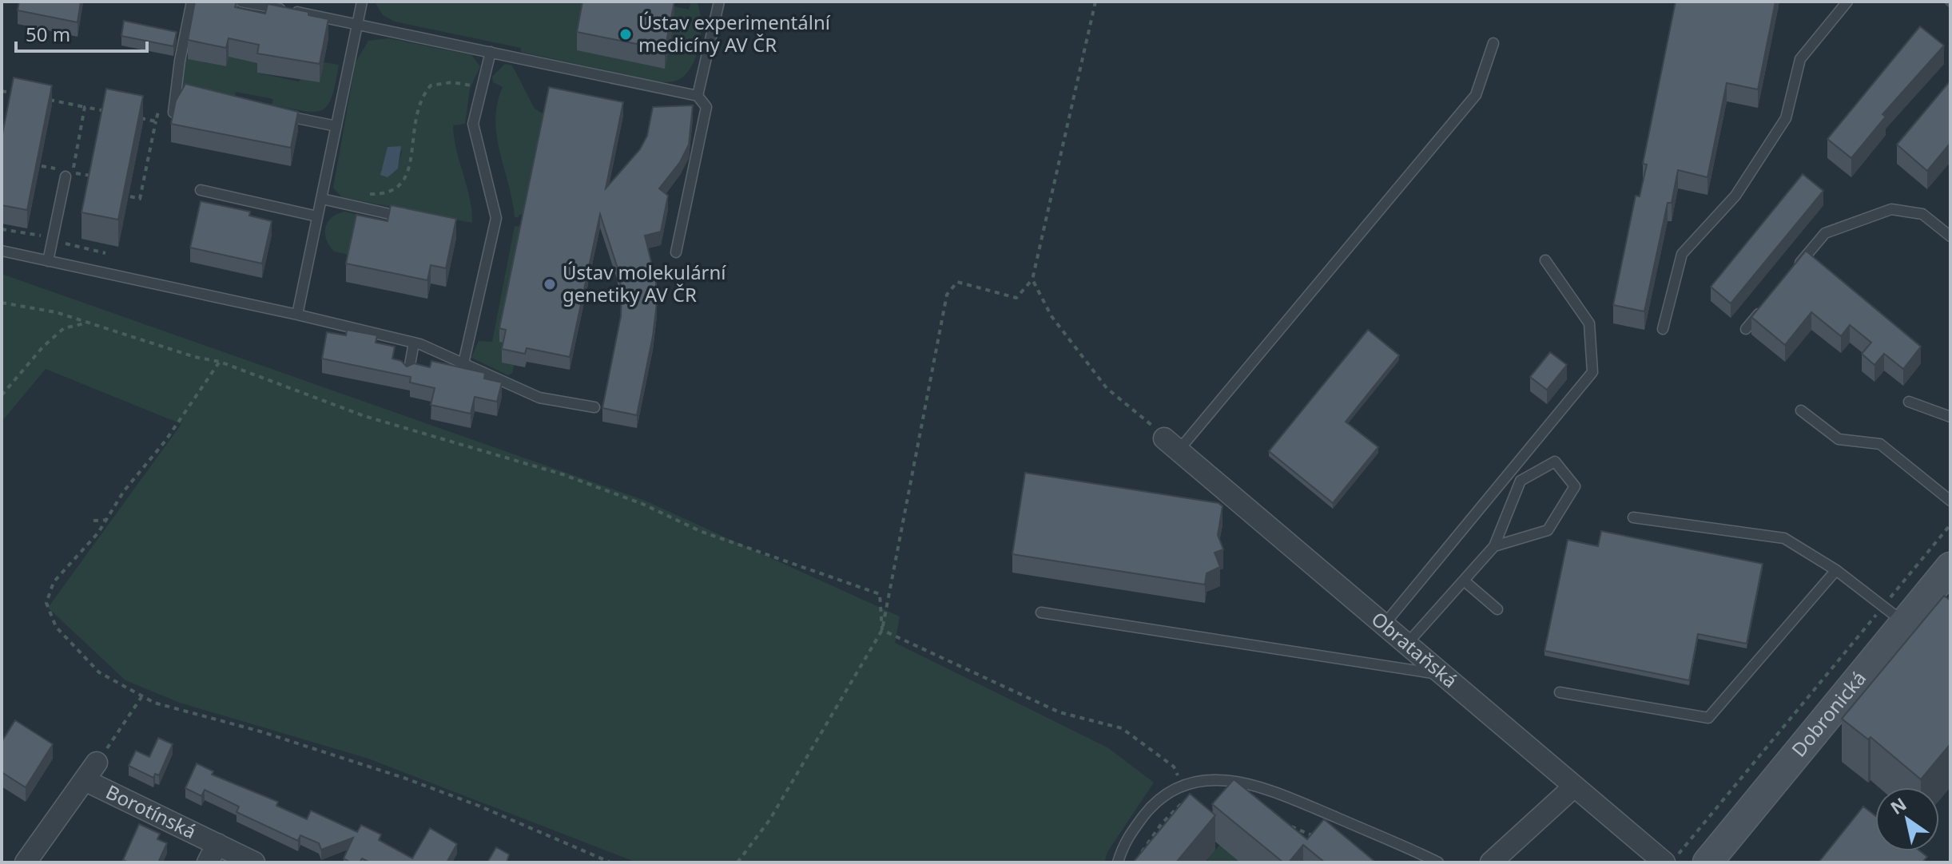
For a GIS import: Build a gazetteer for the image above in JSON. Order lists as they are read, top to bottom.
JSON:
{
  "streets": {
    "street": ["Obrataňská", "Dobronická", "Borotínská"]
  },
  "places": ["Ústav experimentální medicíny AV ČR", "Ústav molekulární genetiky AV ČR"],
  "scale_bar": "50 m",
  "north": "top left"
}
